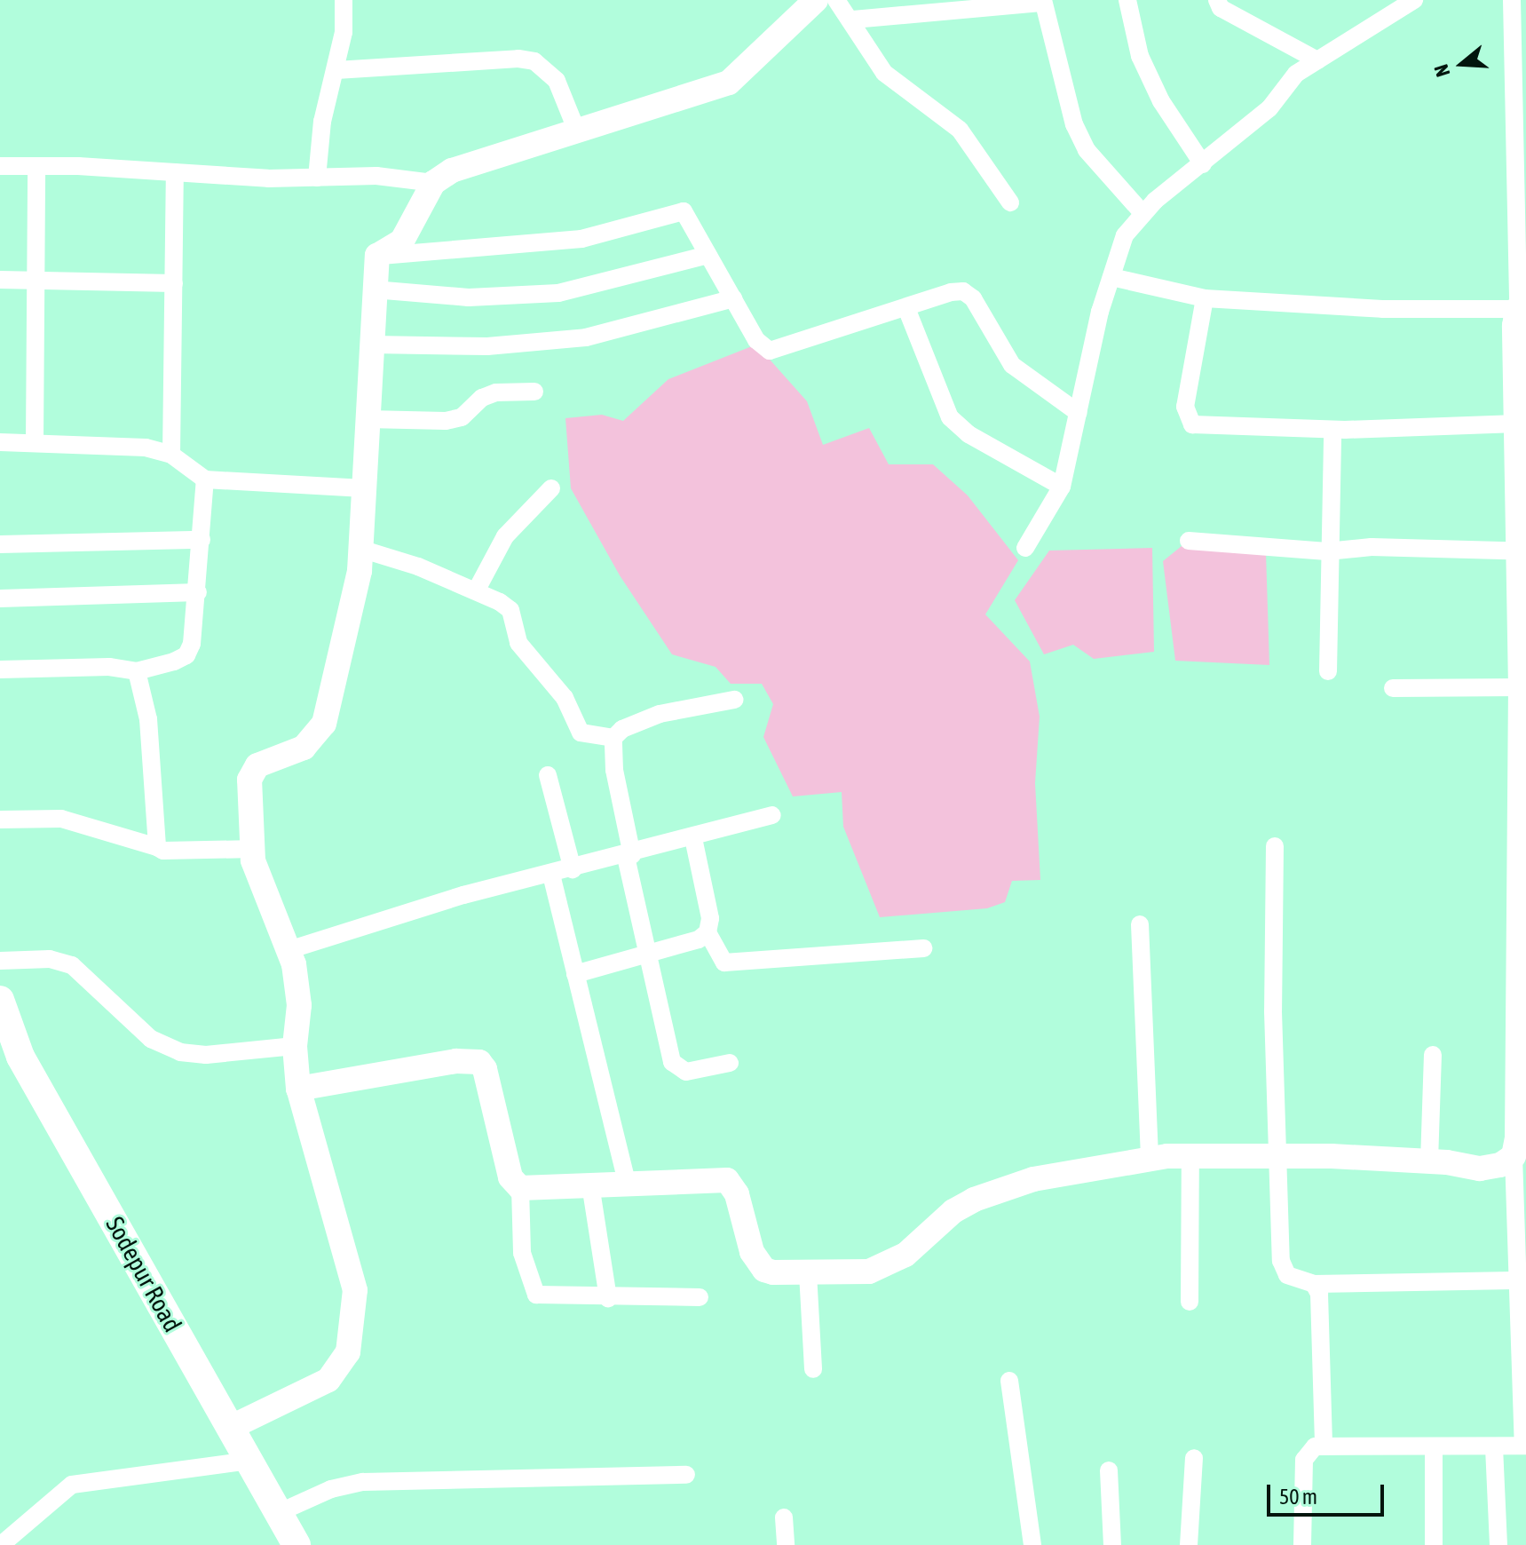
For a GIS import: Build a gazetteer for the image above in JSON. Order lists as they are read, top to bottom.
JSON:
{
  "streets": {
    "main road": ["Sodepur Road"]
  },
  "scale_bar": "50 m",
  "north": "left"
}
